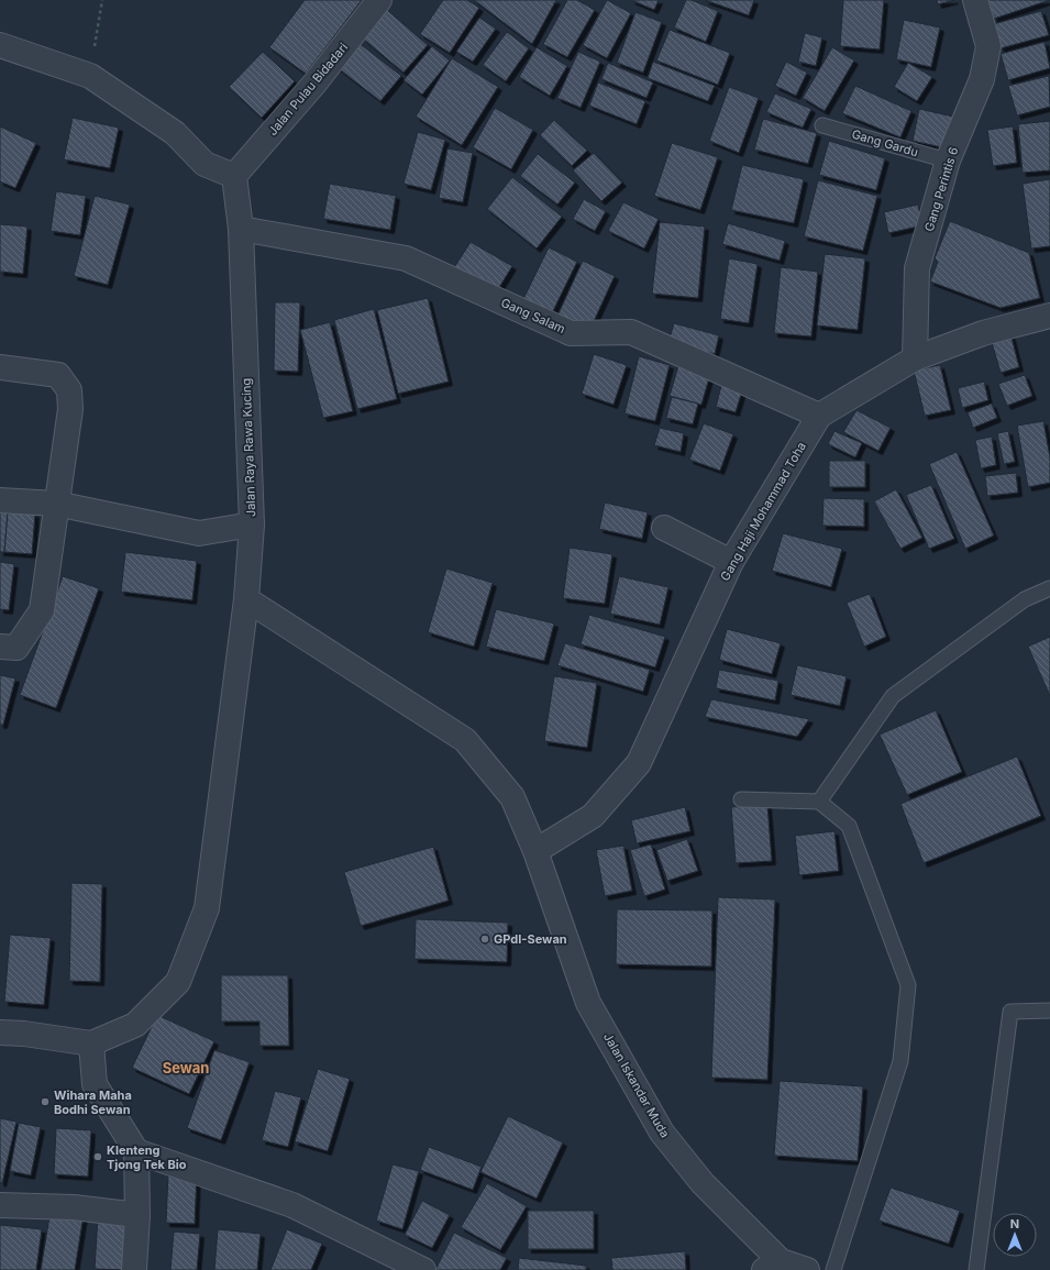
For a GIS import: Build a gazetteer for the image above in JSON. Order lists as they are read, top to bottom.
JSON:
{
  "streets": {
    "street": [
      "Jalan Pulau Bidadari",
      "Gang Perintis 6",
      "Gang Salam",
      "Jalan Raya Rawa Kucing",
      "Gang Haji Mohammad Toha",
      "Jalan Iskandar Muda"
    ],
    "lane": ["Gang Gardu"]
  },
  "crossings": [
    ["Jalan Pulau Bidadari", "Jalan Raya Rawa Kucing"],
    ["Gang Gardu", "Gang Perintis 6"],
    ["Gang Perintis 6", "Gang Haji Mohammad Toha"],
    ["Gang Salam", "Jalan Raya Rawa Kucing"],
    ["Gang Salam", "Gang Haji Mohammad Toha"],
    ["Gang Haji Mohammad Toha", "Jalan Iskandar Muda"]
  ],
  "districts": ["Sewan"],
  "places": ["GPdI-Sewan", "Wihara Maha Bodhi Sewan", "Klenteng Tjong Tek Bio"],
  "north": "top"
}
